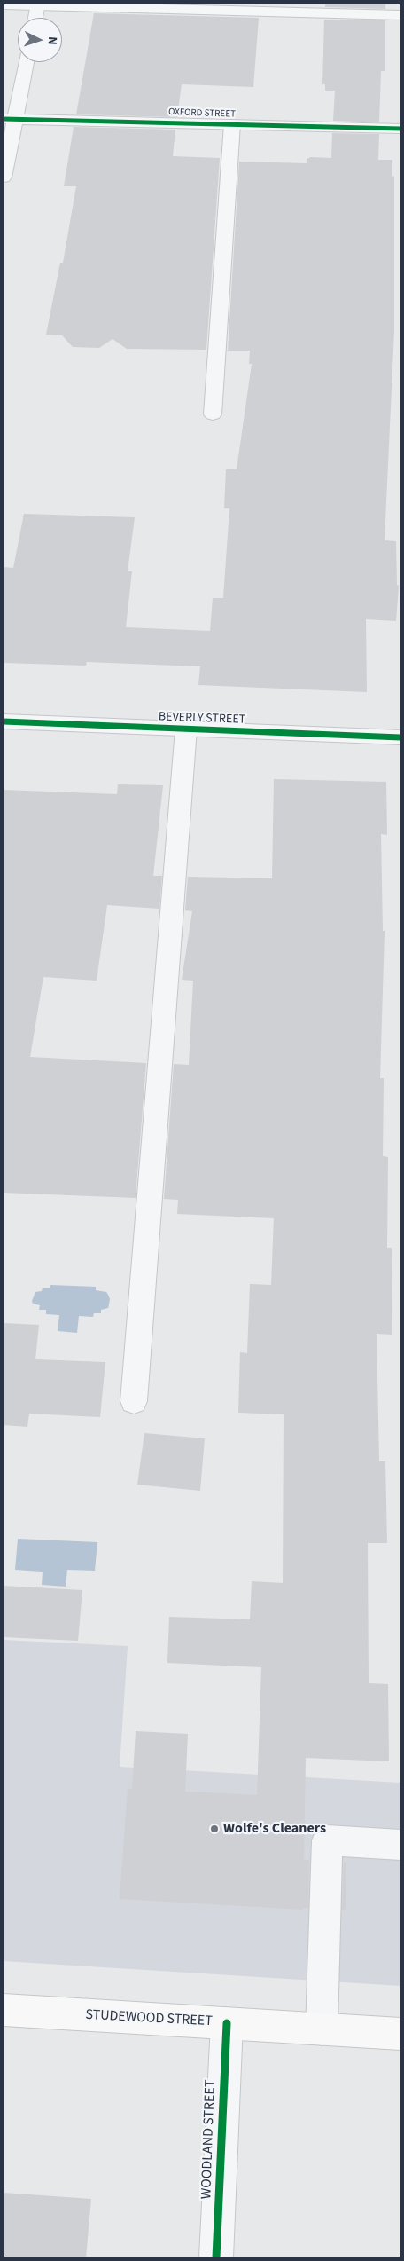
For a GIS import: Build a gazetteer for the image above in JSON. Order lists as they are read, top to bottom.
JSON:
{
  "streets": {
    "main road": ["STUDEWOOD STREET"],
    "street": ["OXFORD STREET", "BEVERLY STREET", "WOODLAND STREET"]
  },
  "crossings": [
    ["STUDEWOOD STREET", "WOODLAND STREET"]
  ],
  "places": ["Wolfe's Cleaners"],
  "north": "right"
}
